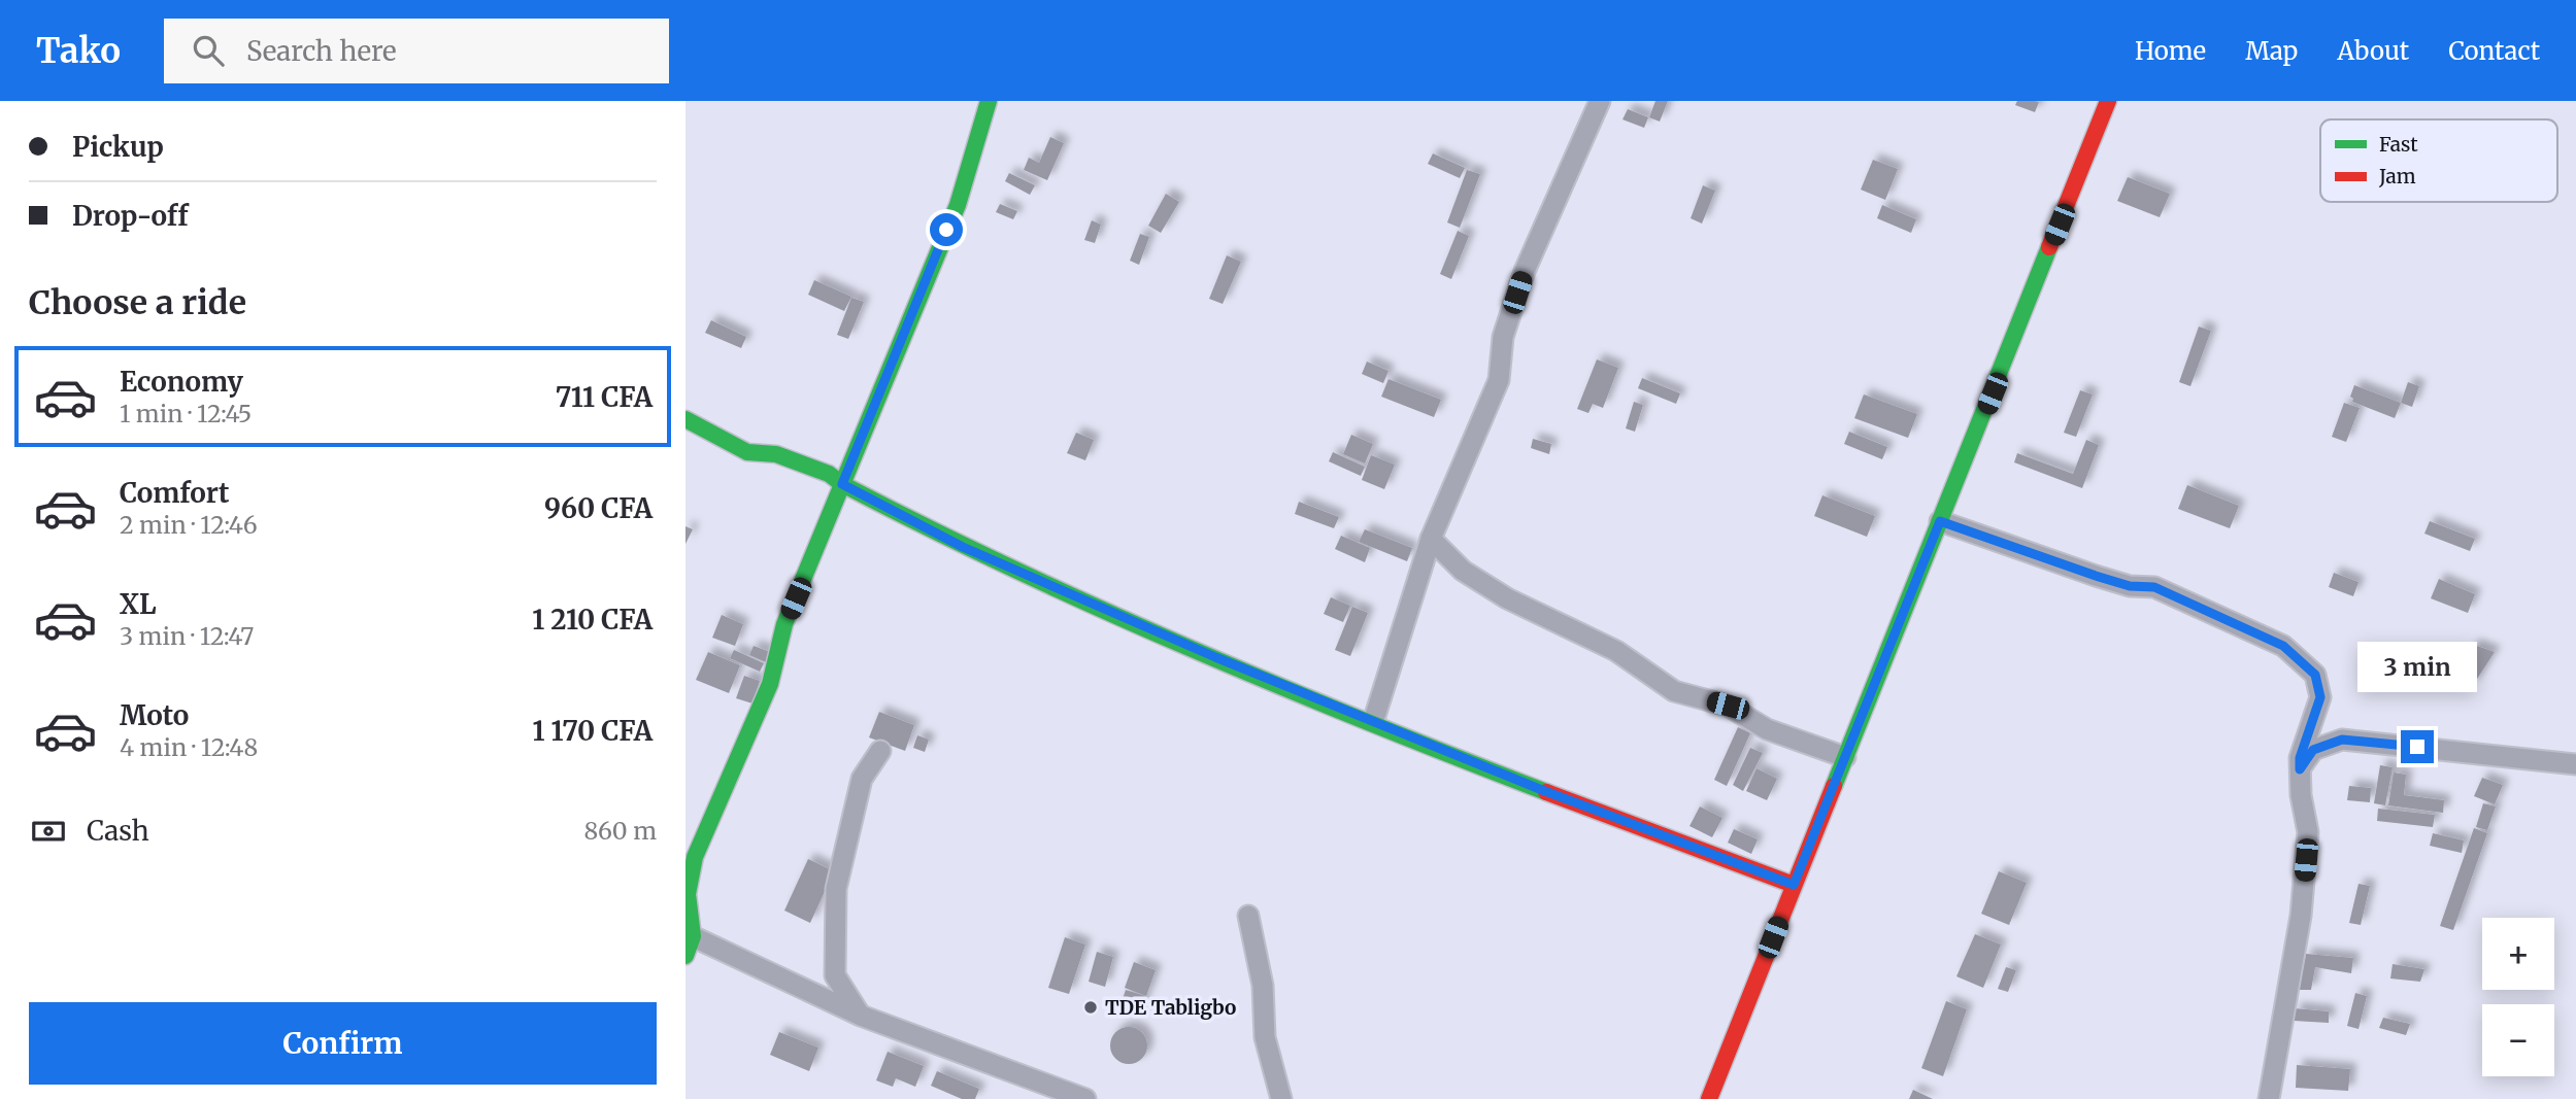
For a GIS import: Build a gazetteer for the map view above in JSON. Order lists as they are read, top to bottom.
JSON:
{
  "places": ["TDE Tabligbo"],
  "legend": ["Fast", "Jam"],
  "page": {
    "header": "Tako",
    "search": "Search here",
    "nav": [
      "Home",
      "Map",
      "About",
      "Contact"
    ],
    "banner": ["Pickup", "Drop-off"],
    "heading": "Choose a ride",
    "list": [
      {
        "name": "Economy",
        "note": "1 min · 12:45",
        "value": "711 CFA"
      },
      {
        "name": "Comfort",
        "note": "2 min · 12:46",
        "value": "960 CFA"
      },
      {
        "name": "XL",
        "note": "3 min · 12:47",
        "value": "1 210 CFA"
      },
      {
        "name": "Moto",
        "note": "4 min · 12:48",
        "value": "1 170 CFA"
      }
    ],
    "bubble": "3 min",
    "pay": ["Cash", "860 m"],
    "map_buttons": ["+", "−"],
    "buttons": "Confirm"
  }
}
